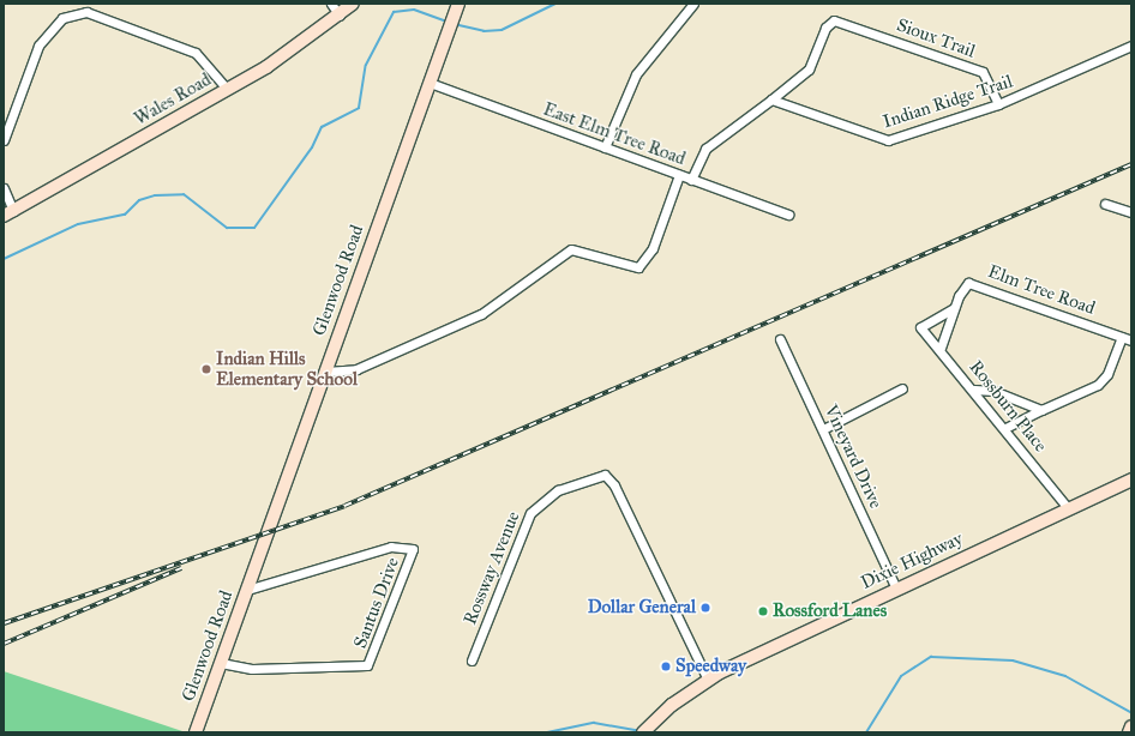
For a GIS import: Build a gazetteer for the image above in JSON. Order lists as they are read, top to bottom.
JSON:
{
  "streets": {
    "street": [
      "Sioux Trail",
      "Wales Road",
      "Indian Ridge Trail",
      "East Elm Tree Road",
      "Glenwood Road",
      "Elm Tree Road",
      "Rossburn Place",
      "Vineyard Drive",
      "Dixie Highway",
      "Rossway Avenue",
      "Santus Drive"
    ]
  },
  "crossings": [
    ["Sioux Trail", "Indian Ridge Trail"],
    ["East Elm Tree Road", "Glenwood Road"],
    ["Glenwood Road", "Santus Drive"],
    ["Elm Tree Road", "Rossburn Place"],
    ["Rossburn Place", "Dixie Highway"],
    ["Vineyard Drive", "Dixie Highway"],
    ["Dixie Highway", "Rossway Avenue"]
  ],
  "places": [
    "Indian Hills Elementary School",
    "Dollar General",
    "Rossford Lanes",
    "Speedway"
  ]
}
